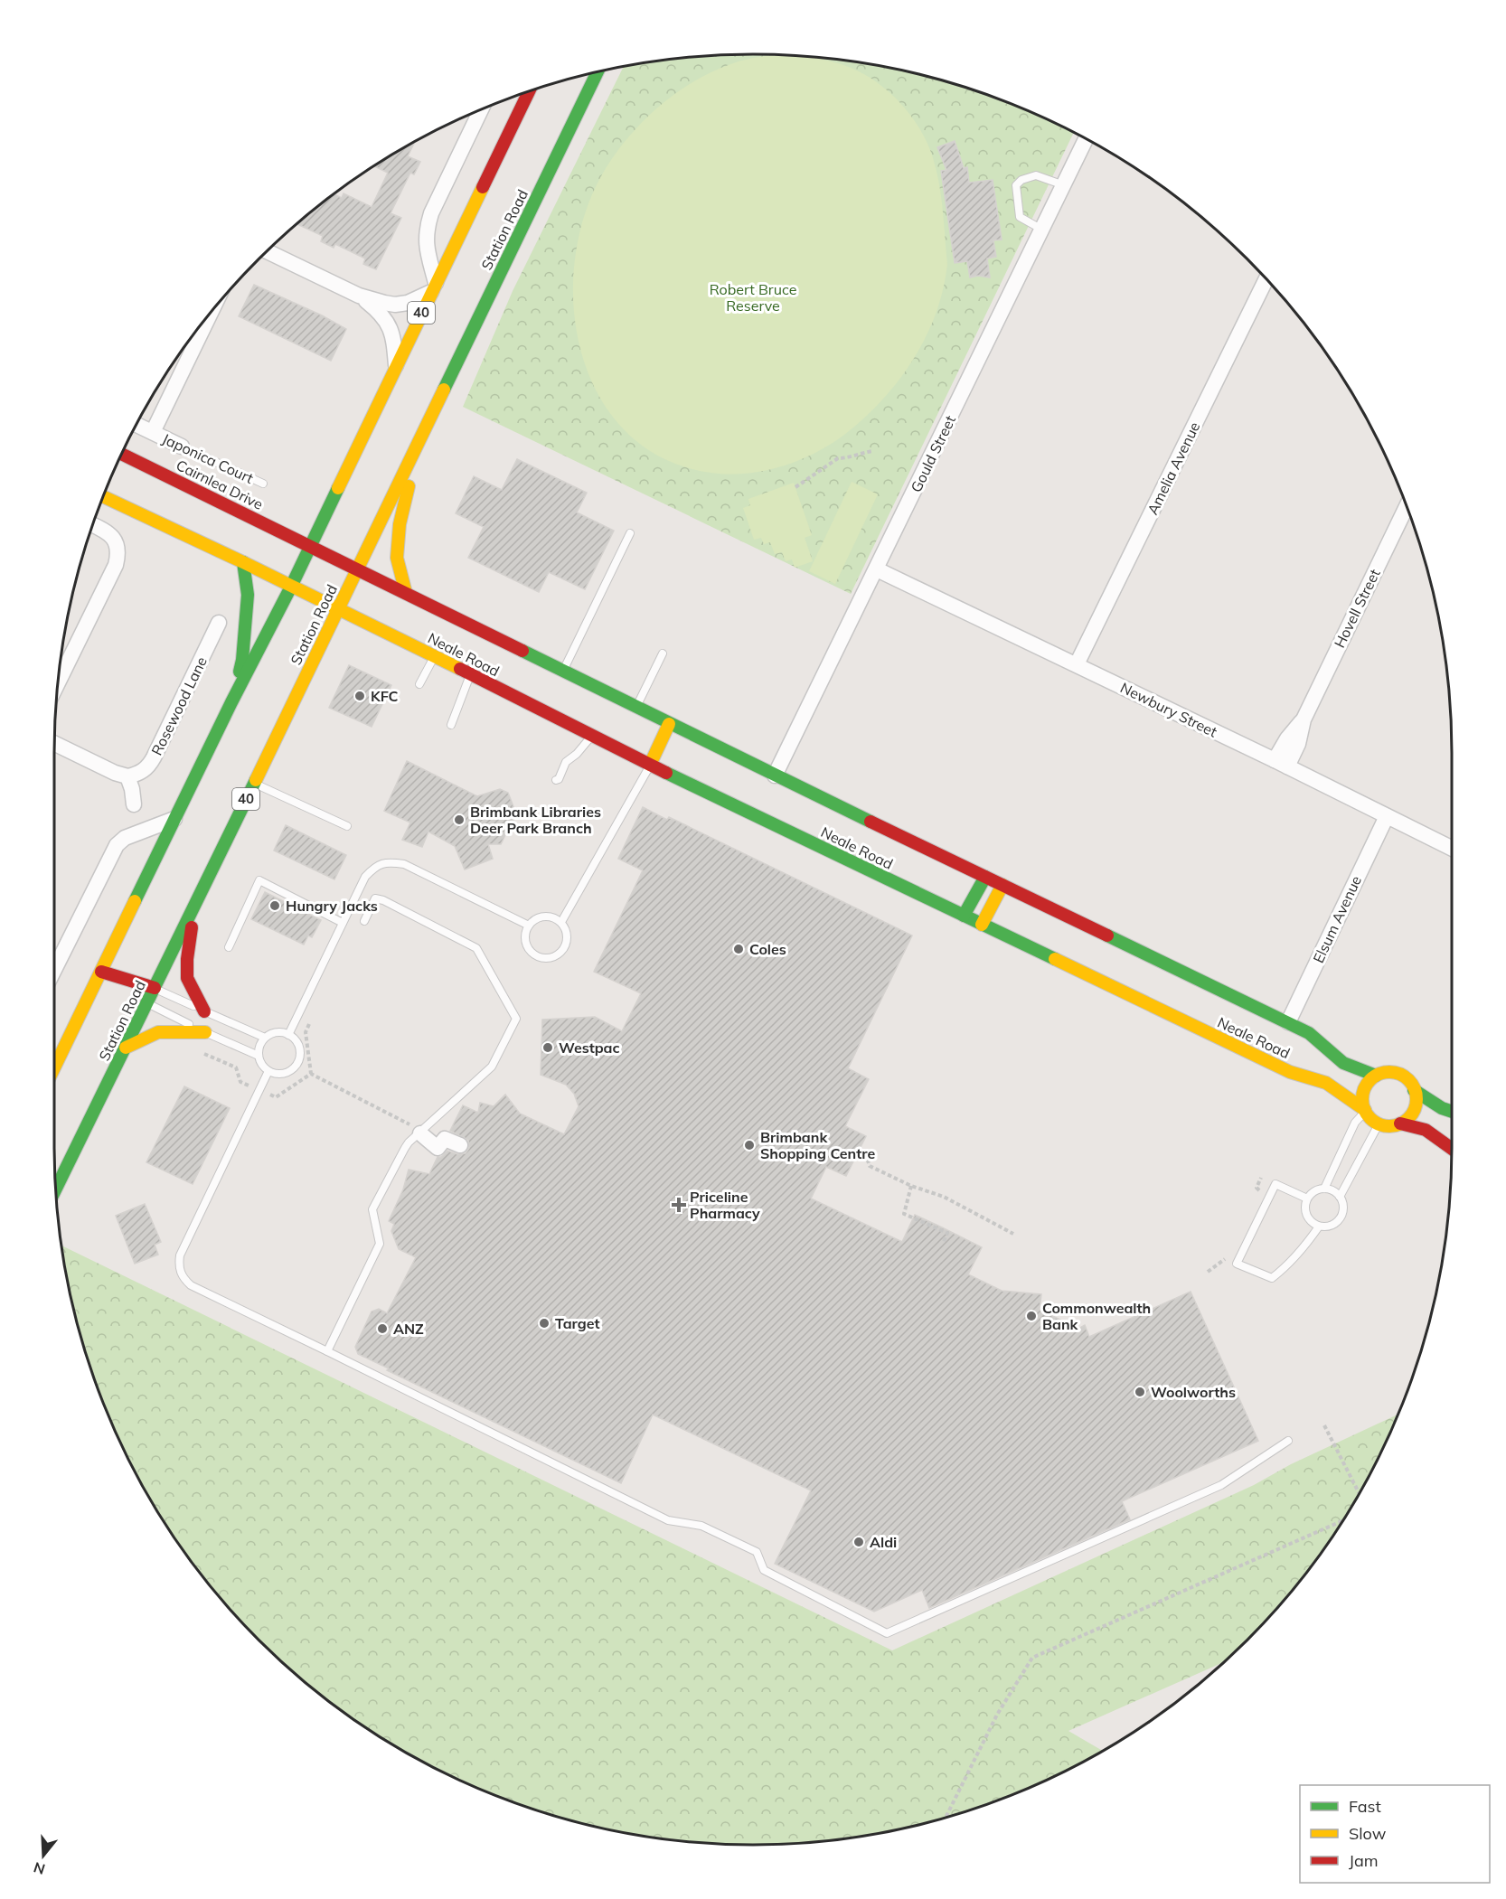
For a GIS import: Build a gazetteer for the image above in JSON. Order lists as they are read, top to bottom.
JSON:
{
  "streets": {
    "street": [
      "Station Road",
      "40",
      "Gould Street",
      "Japonica Court",
      "Amelia Avenue",
      "Cairnlea Drive",
      "Hovell Street",
      "Neale Road",
      "Rosewood Lane",
      "Newbury Street",
      "Elsum Avenue"
    ]
  },
  "crossings": [
    ["Station Road", "Cairnlea Drive"],
    ["Station Road", "Neale Road"],
    ["40", "Cairnlea Drive"],
    ["40", "Neale Road"],
    ["Gould Street", "Neale Road"],
    ["Gould Street", "Newbury Street"],
    ["Amelia Avenue", "Newbury Street"],
    ["Cairnlea Drive", "Neale Road"],
    ["Hovell Street", "Newbury Street"],
    ["Neale Road", "Elsum Avenue"],
    ["Newbury Street", "Elsum Avenue"]
  ],
  "parks": ["Robert Bruce Reserve"],
  "places": {
    "other": [
      "KFC",
      "Brimbank Libraries Deer Park Branch",
      "Hungry Jacks",
      "Coles",
      "Westpac",
      "Brimbank Shopping Centre",
      "Commonwealth Bank",
      "Target",
      "ANZ",
      "Woolworths",
      "Aldi"
    ],
    "health": ["Priceline Pharmacy"]
  },
  "legend": ["Fast", "Slow", "Jam"],
  "north": "bottom"
}
